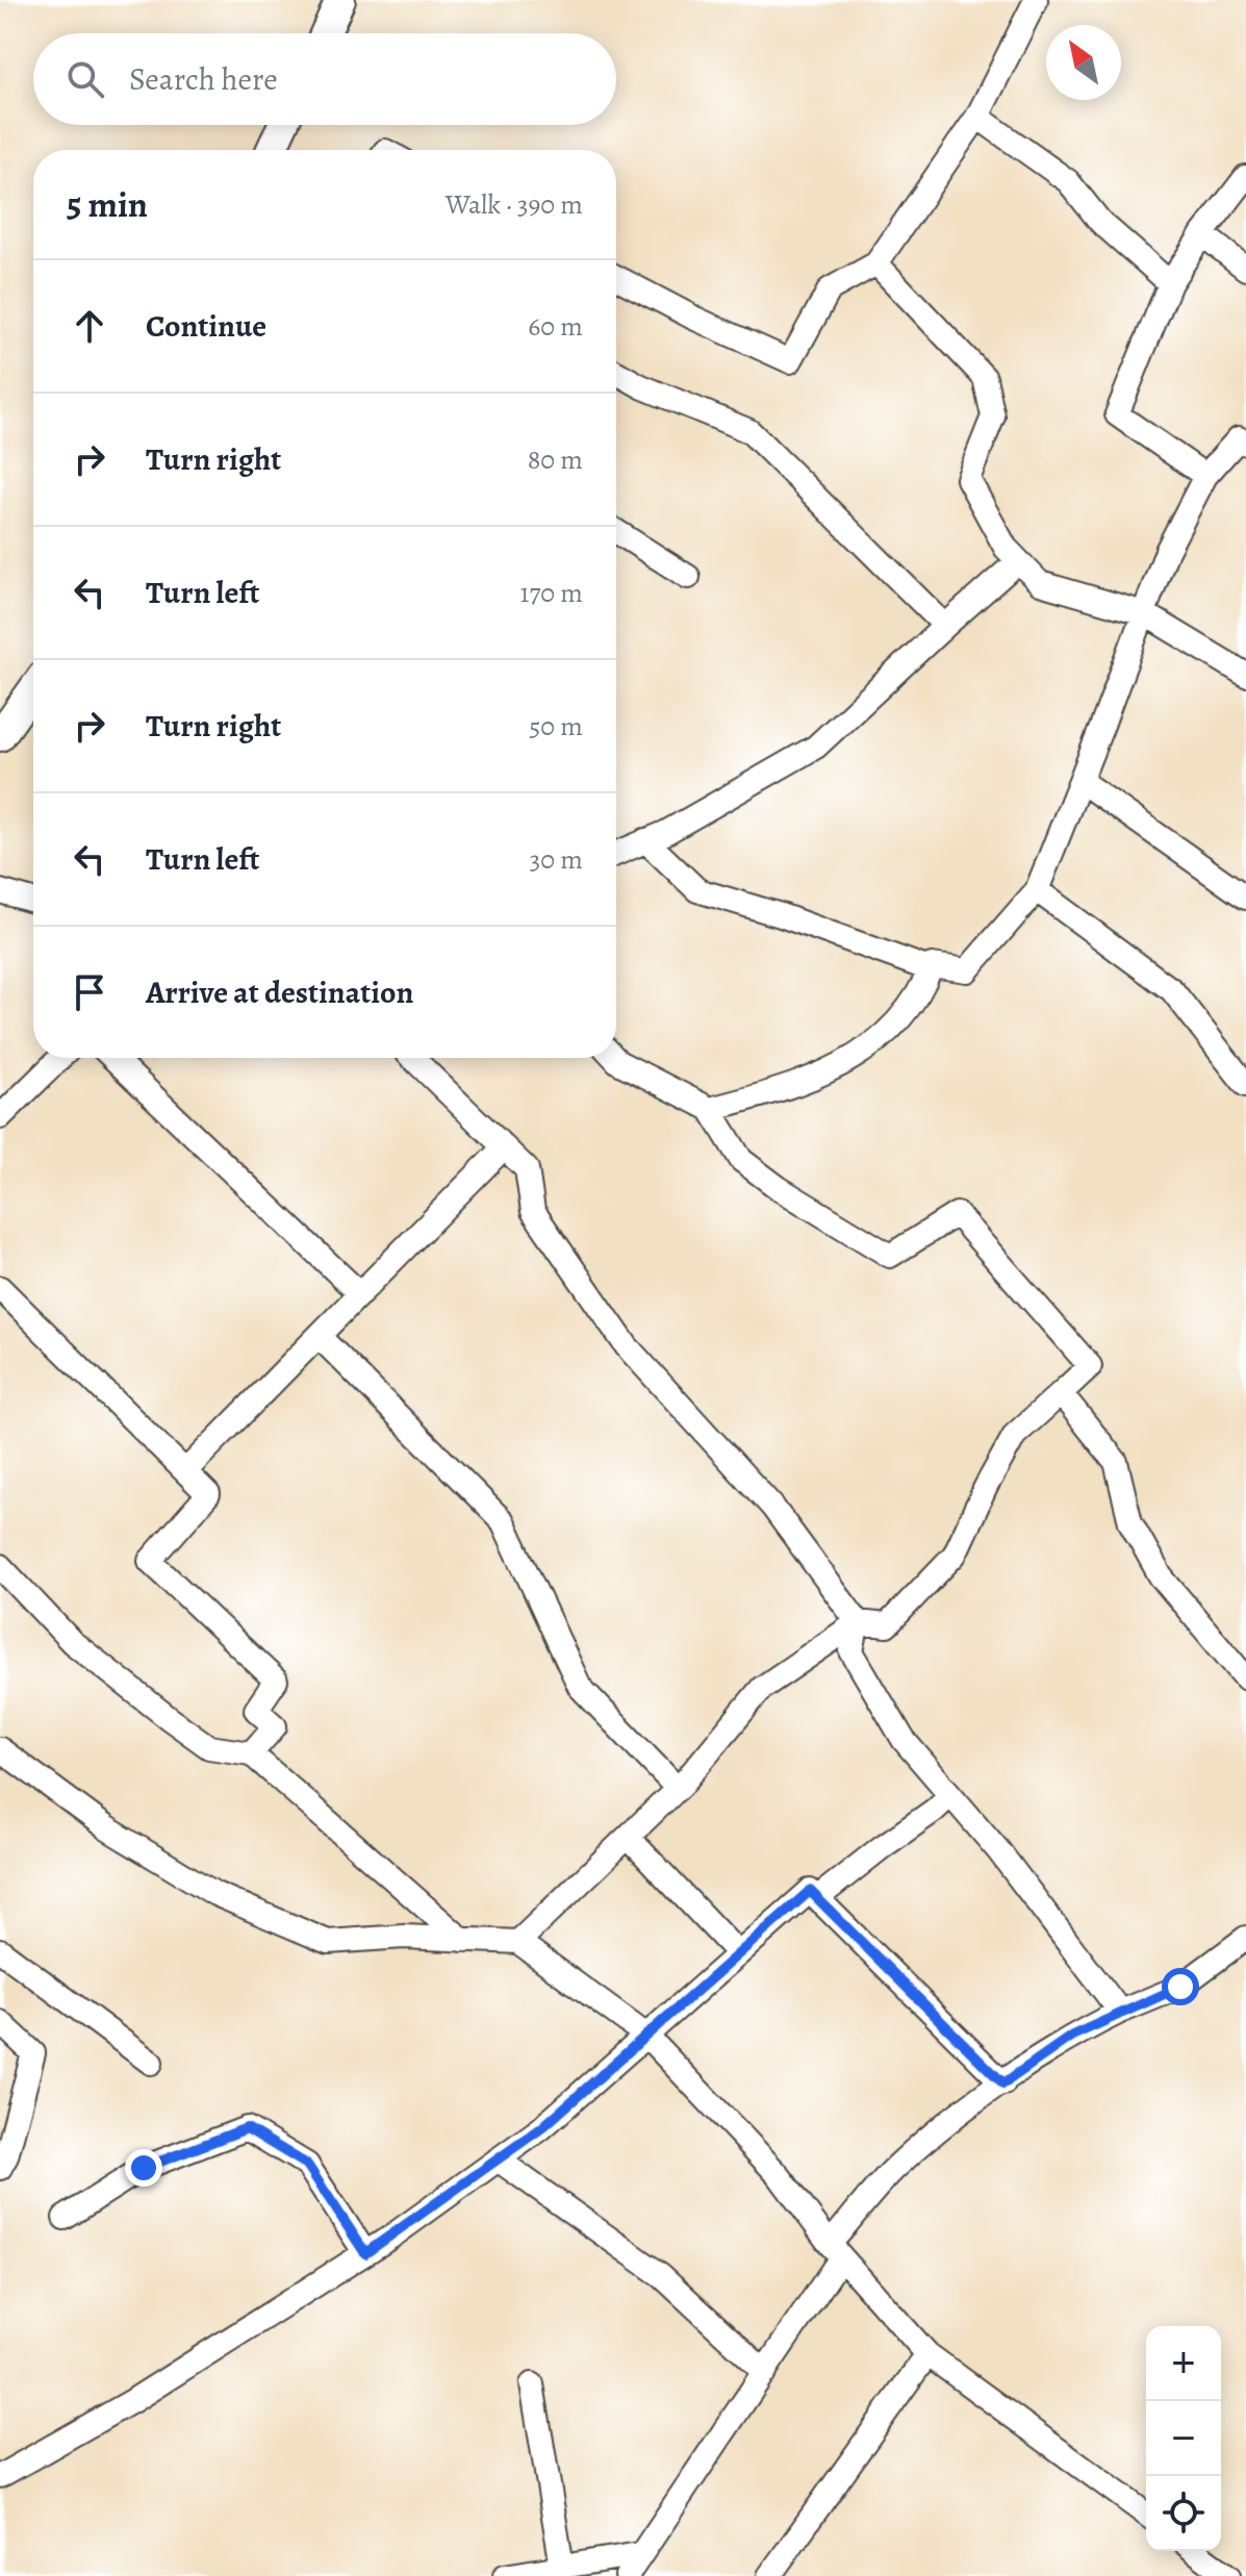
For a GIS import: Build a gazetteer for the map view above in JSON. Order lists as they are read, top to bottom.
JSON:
{
  "north": "top left",
  "page": {
    "search": "Search here",
    "heading": ["5 min", "Walk · 390 m"],
    "list": [
      ["Continue", "60 m"],
      ["Turn right", "80 m"],
      ["Turn left", "170 m"],
      ["Turn right", "50 m"],
      ["Turn left", "30 m"],
      "Arrive at destination"
    ],
    "map_buttons": ["+", "−"]
  }
}
